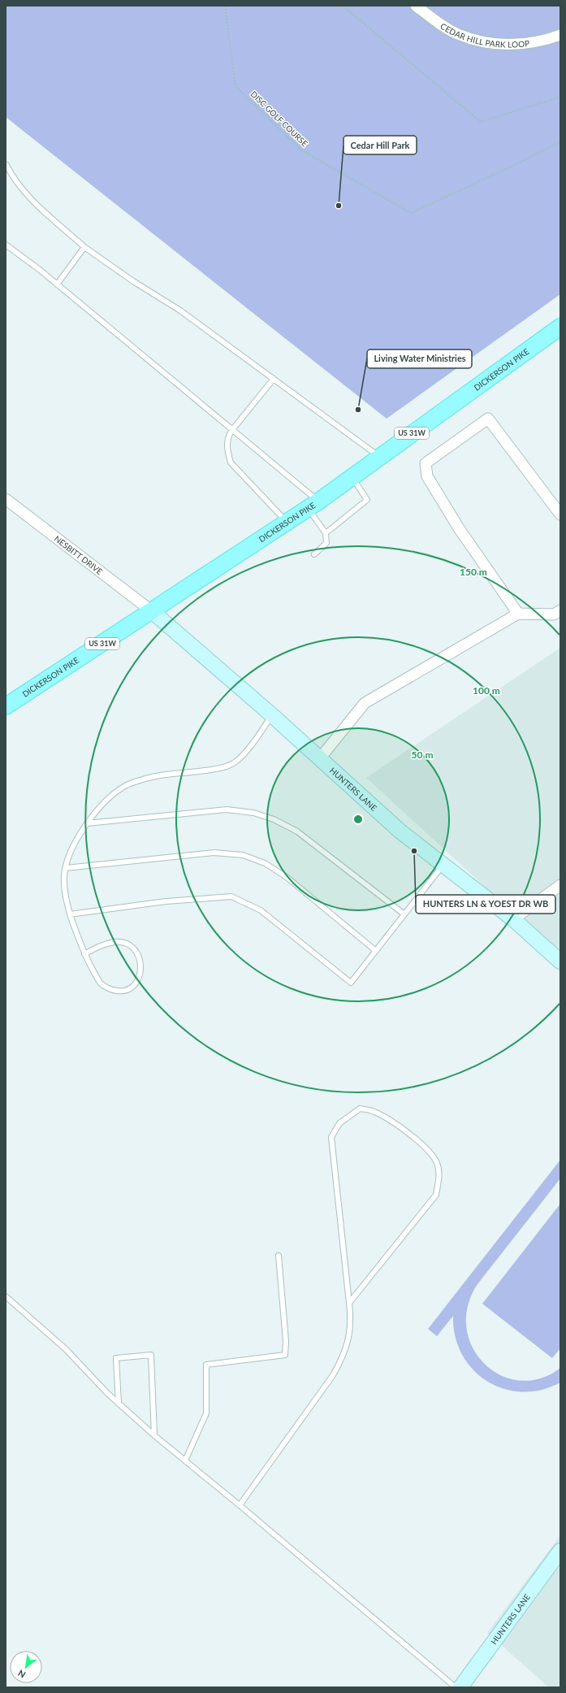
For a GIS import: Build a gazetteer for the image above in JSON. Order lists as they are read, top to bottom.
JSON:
{
  "streets": {
    "main road": ["DICKERSON PIKE", "US 31W"],
    "street": ["CEDAR HILL PARK LOOP", "NESBITT DRIVE", "HUNTERS LANE"],
    "path": ["DISC GOLF COURSE"]
  },
  "crossings": [
    ["DICKERSON PIKE", "NESBITT DRIVE"],
    ["DICKERSON PIKE", "HUNTERS LANE"],
    ["NESBITT DRIVE", "HUNTERS LANE"]
  ],
  "places": ["Cedar Hill Park", "Living Water Ministries", "HUNTERS LN & YOEST DR WB"],
  "north": "bottom left",
  "rings": ["150 m", "100 m", "50 m"]
}
